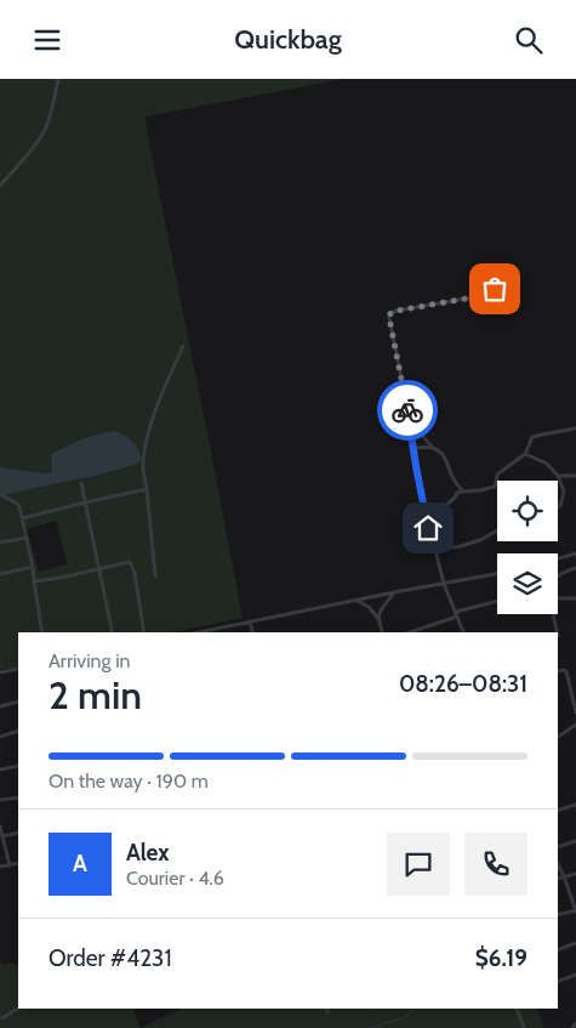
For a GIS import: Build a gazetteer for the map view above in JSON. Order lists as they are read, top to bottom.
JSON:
{
  "page": {
    "header": "Quickbag",
    "heading": ["2 min", "Arriving in", "08:26–08:31"],
    "panel": [
      "Alex",
      "Courier · 4.6",
      "Order #4231",
      "$6.19"
    ],
    "bar": "On the way · 190 m",
    "round": "A"
  }
}
